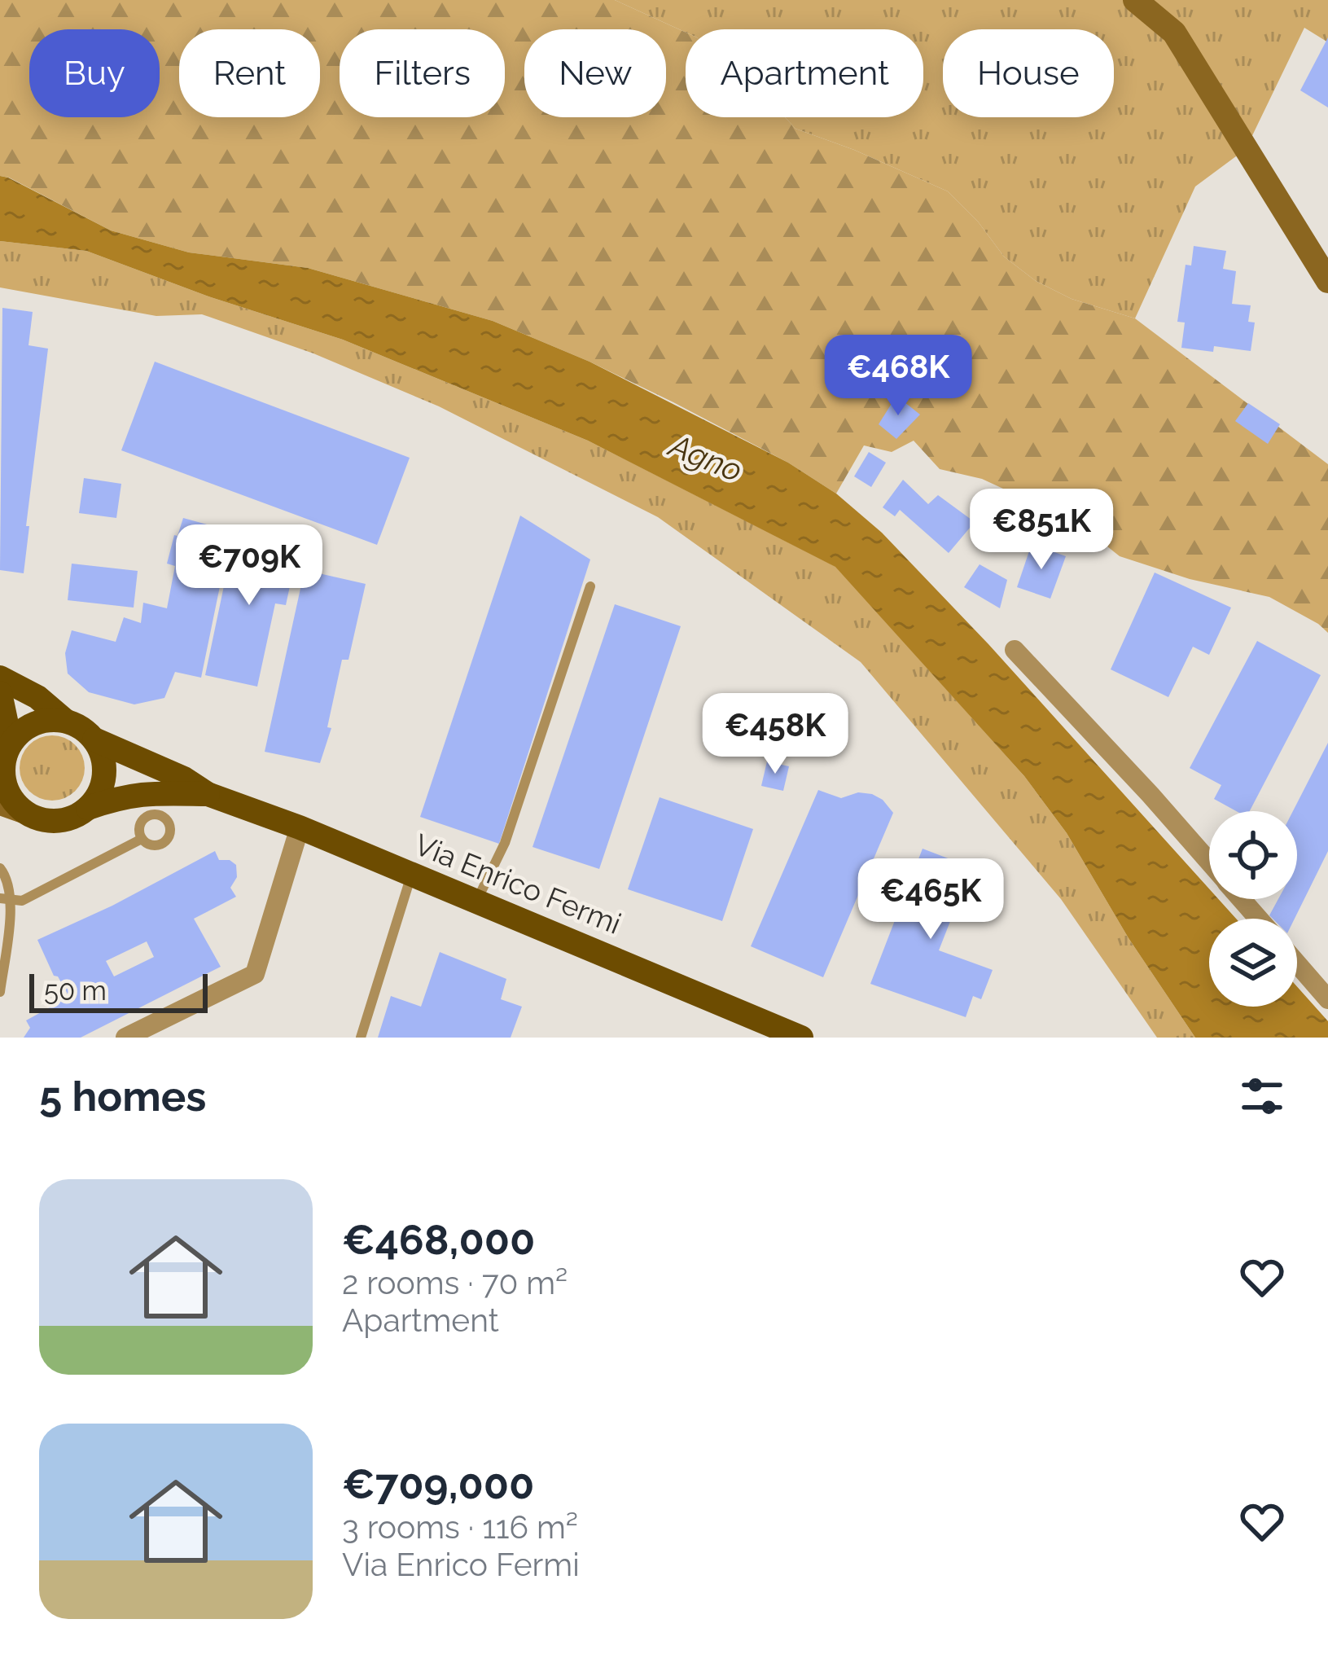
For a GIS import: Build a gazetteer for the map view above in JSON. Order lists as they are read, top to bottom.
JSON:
{
  "streets": {
    "main road": ["Via Enrico Fermi"]
  },
  "water": ["Agno"],
  "scale_bar": "50 m",
  "page": {
    "chip": [
      "Buy",
      "Rent",
      "Filters",
      "New",
      "Apartment",
      "House"
    ],
    "price": [
      "€468K",
      "€851K",
      "€709K",
      "€458K",
      "€465K"
    ],
    "scale": "50 m",
    "heading": "5 homes",
    "list": [
      {
        "name": "€468,000",
        "note": "2 rooms · 70 m² · Apartment"
      },
      {
        "name": "€709,000",
        "note": "3 rooms · 116 m² · Via Enrico Fermi"
      }
    ]
  }
}
